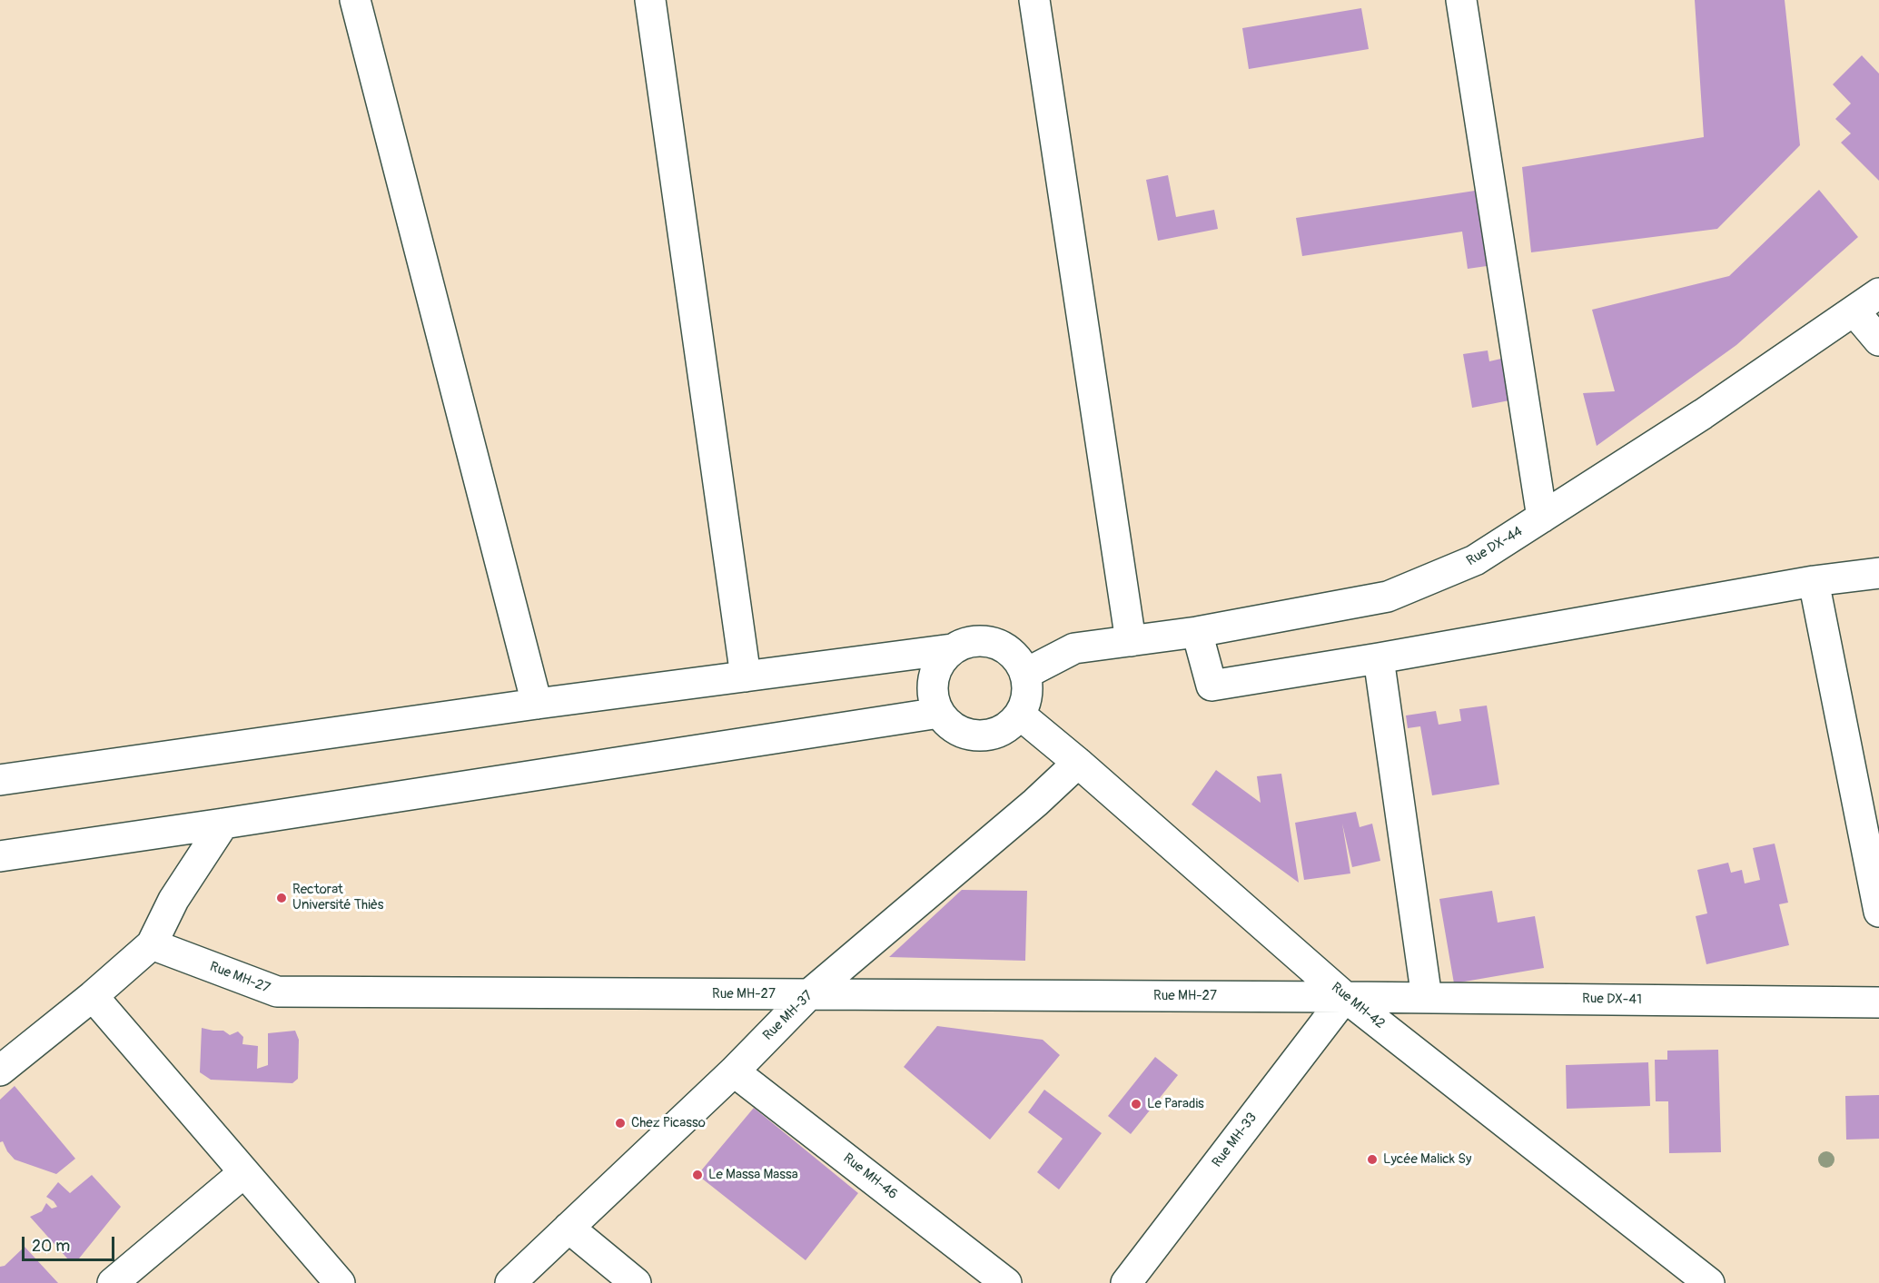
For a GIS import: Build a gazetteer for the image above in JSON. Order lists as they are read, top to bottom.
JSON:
{
  "streets": {
    "street": [
      "Rue DX-44",
      "Rue MH-27",
      "Rue DX-41",
      "Rue MH-42",
      "Rue MH-37",
      "Rue MH-33",
      "Rue MH-46"
    ]
  },
  "crossings": [
    ["Rue DX-44", "Rue MH-42"],
    ["Rue MH-27", "Rue DX-41"],
    ["Rue MH-27", "Rue MH-42"],
    ["Rue MH-27", "Rue MH-37"],
    ["Rue MH-27", "Rue MH-33"],
    ["Rue DX-41", "Rue MH-42"],
    ["Rue DX-41", "Rue MH-33"],
    ["Rue MH-42", "Rue MH-37"],
    ["Rue MH-42", "Rue MH-33"],
    ["Rue MH-37", "Rue MH-46"]
  ],
  "places": [
    "Rectorat Université Thiès",
    "Le Paradis",
    "Chez Picasso",
    "Lycée Malick Sy",
    "Le Massa Massa"
  ],
  "scale_bar": "20 m"
}
